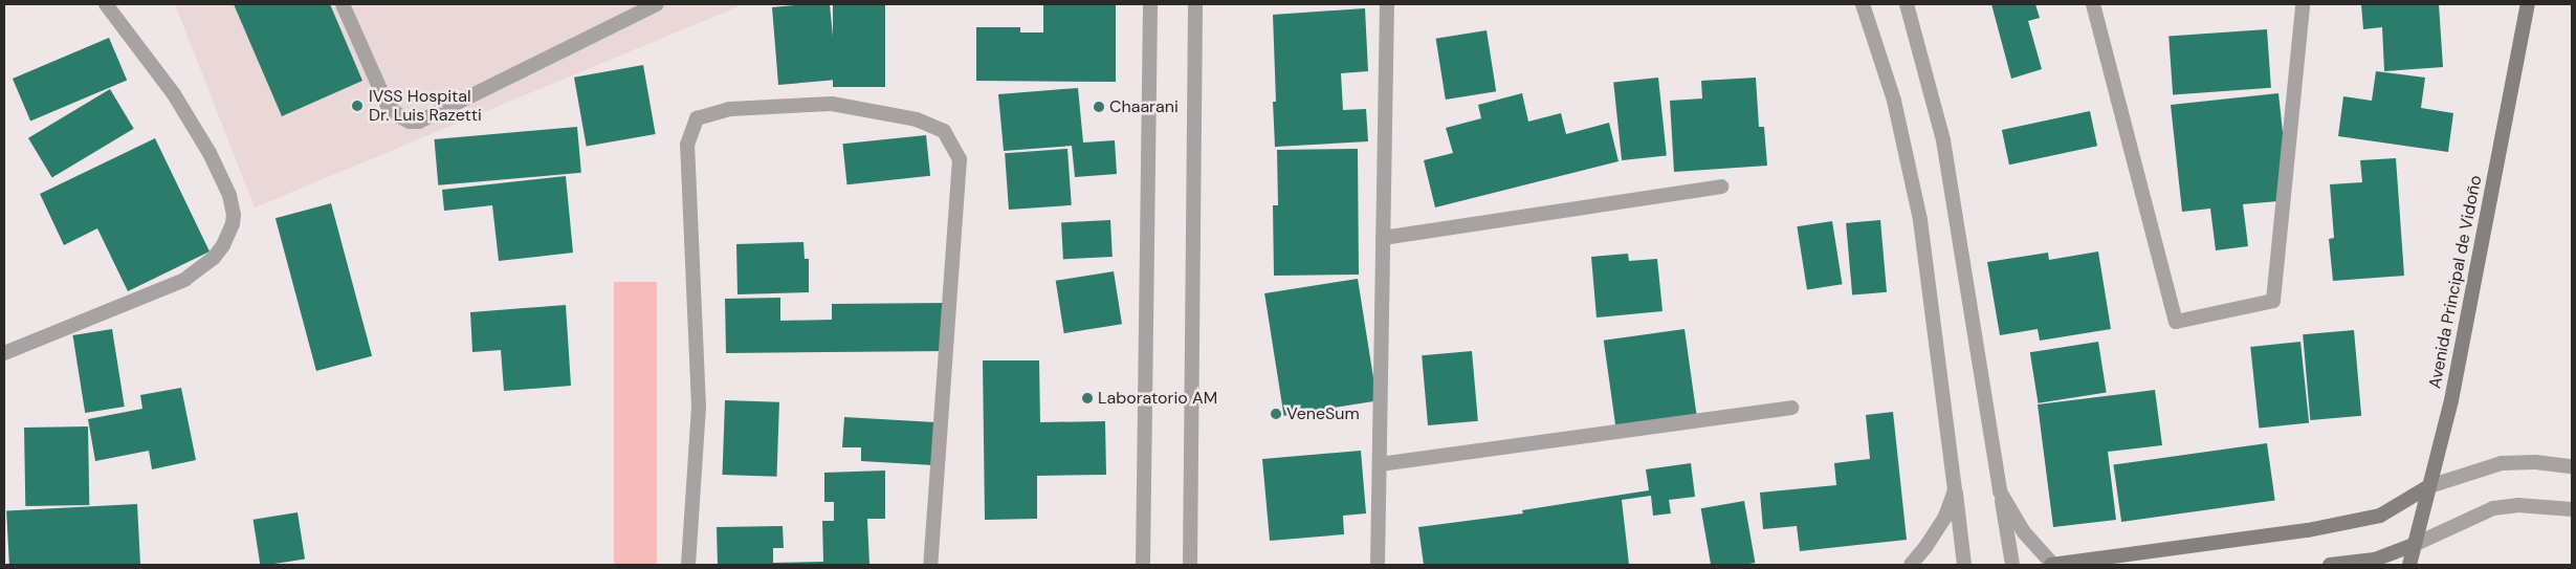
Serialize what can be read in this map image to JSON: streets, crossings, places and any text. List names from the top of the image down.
{
  "streets": {
    "main road": ["Avenida Principal de Vidoño"]
  },
  "places": [
    "IVSS Hospital Dr. Luis Razetti",
    "Chaarani",
    "Laboratorio AM",
    "VeneSum"
  ]
}
